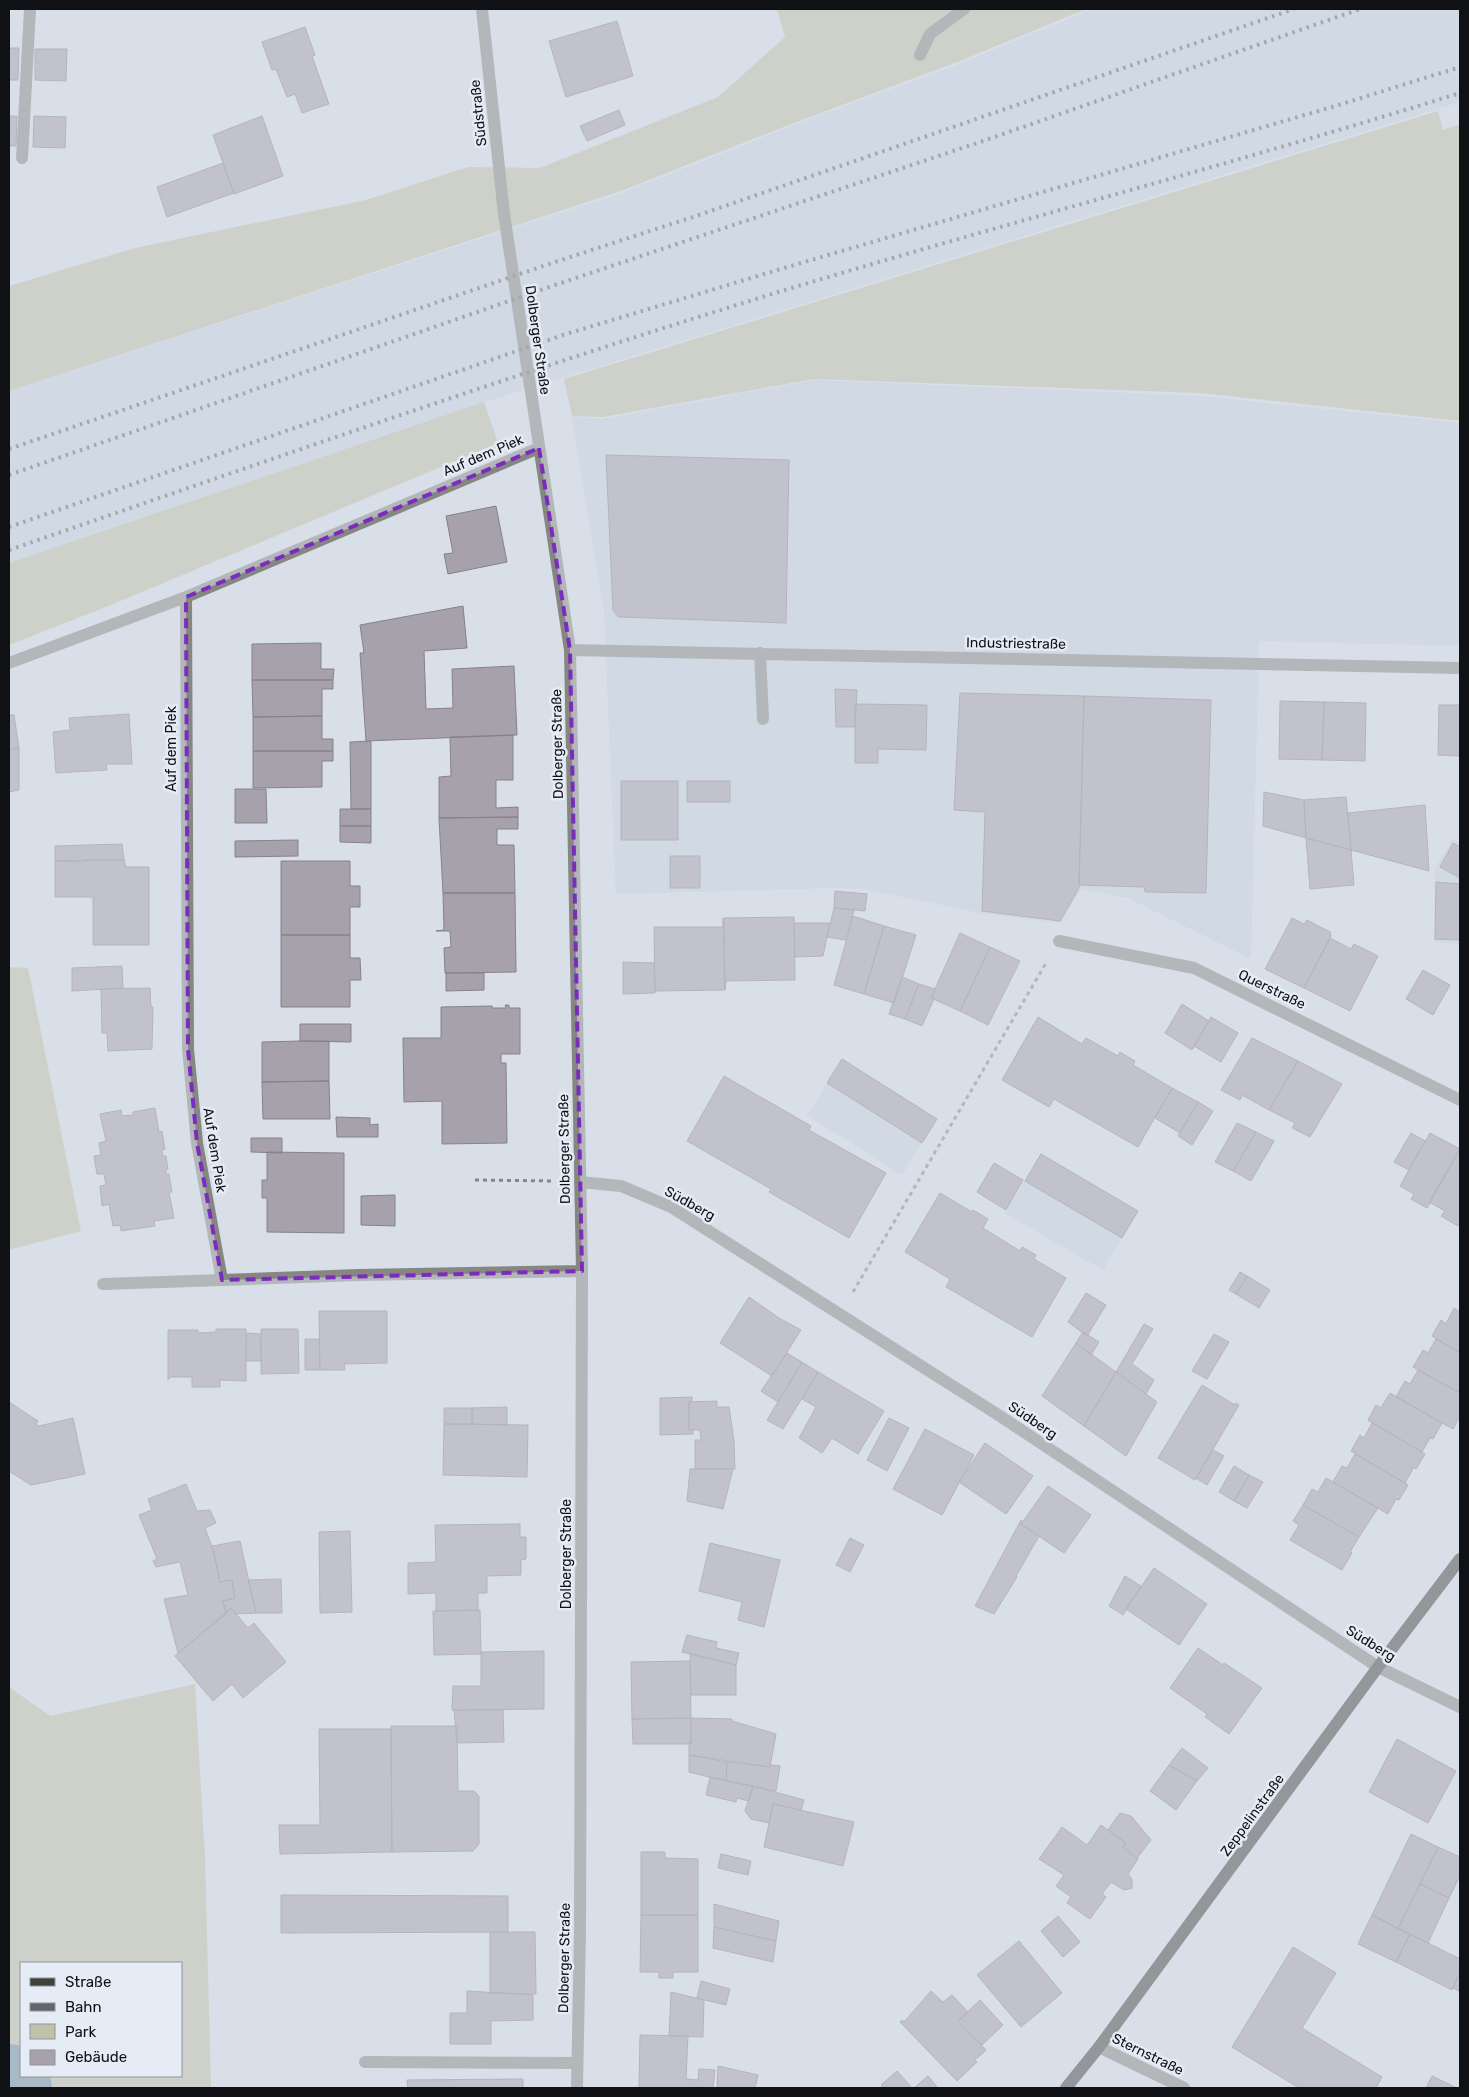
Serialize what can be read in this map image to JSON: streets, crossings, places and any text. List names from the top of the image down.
{
  "streets": {
    "main road": ["Zeppelinstraße"],
    "street": [
      "Südstraße",
      "Dolberger Straße",
      "Auf dem Piek",
      "Industriestraße",
      "Querstraße",
      "Südberg",
      "Sternstraße"
    ]
  },
  "crossings": [
    ["Südstraße", "Dolberger Straße"],
    ["Dolberger Straße", "Auf dem Piek"],
    ["Dolberger Straße", "Industriestraße"],
    ["Dolberger Straße", "Südberg"],
    ["Südberg", "Zeppelinstraße"],
    ["Zeppelinstraße", "Sternstraße"]
  ],
  "legend": [
    "Straße",
    "Bahn",
    "Park",
    "Gebäude"
  ]
}
